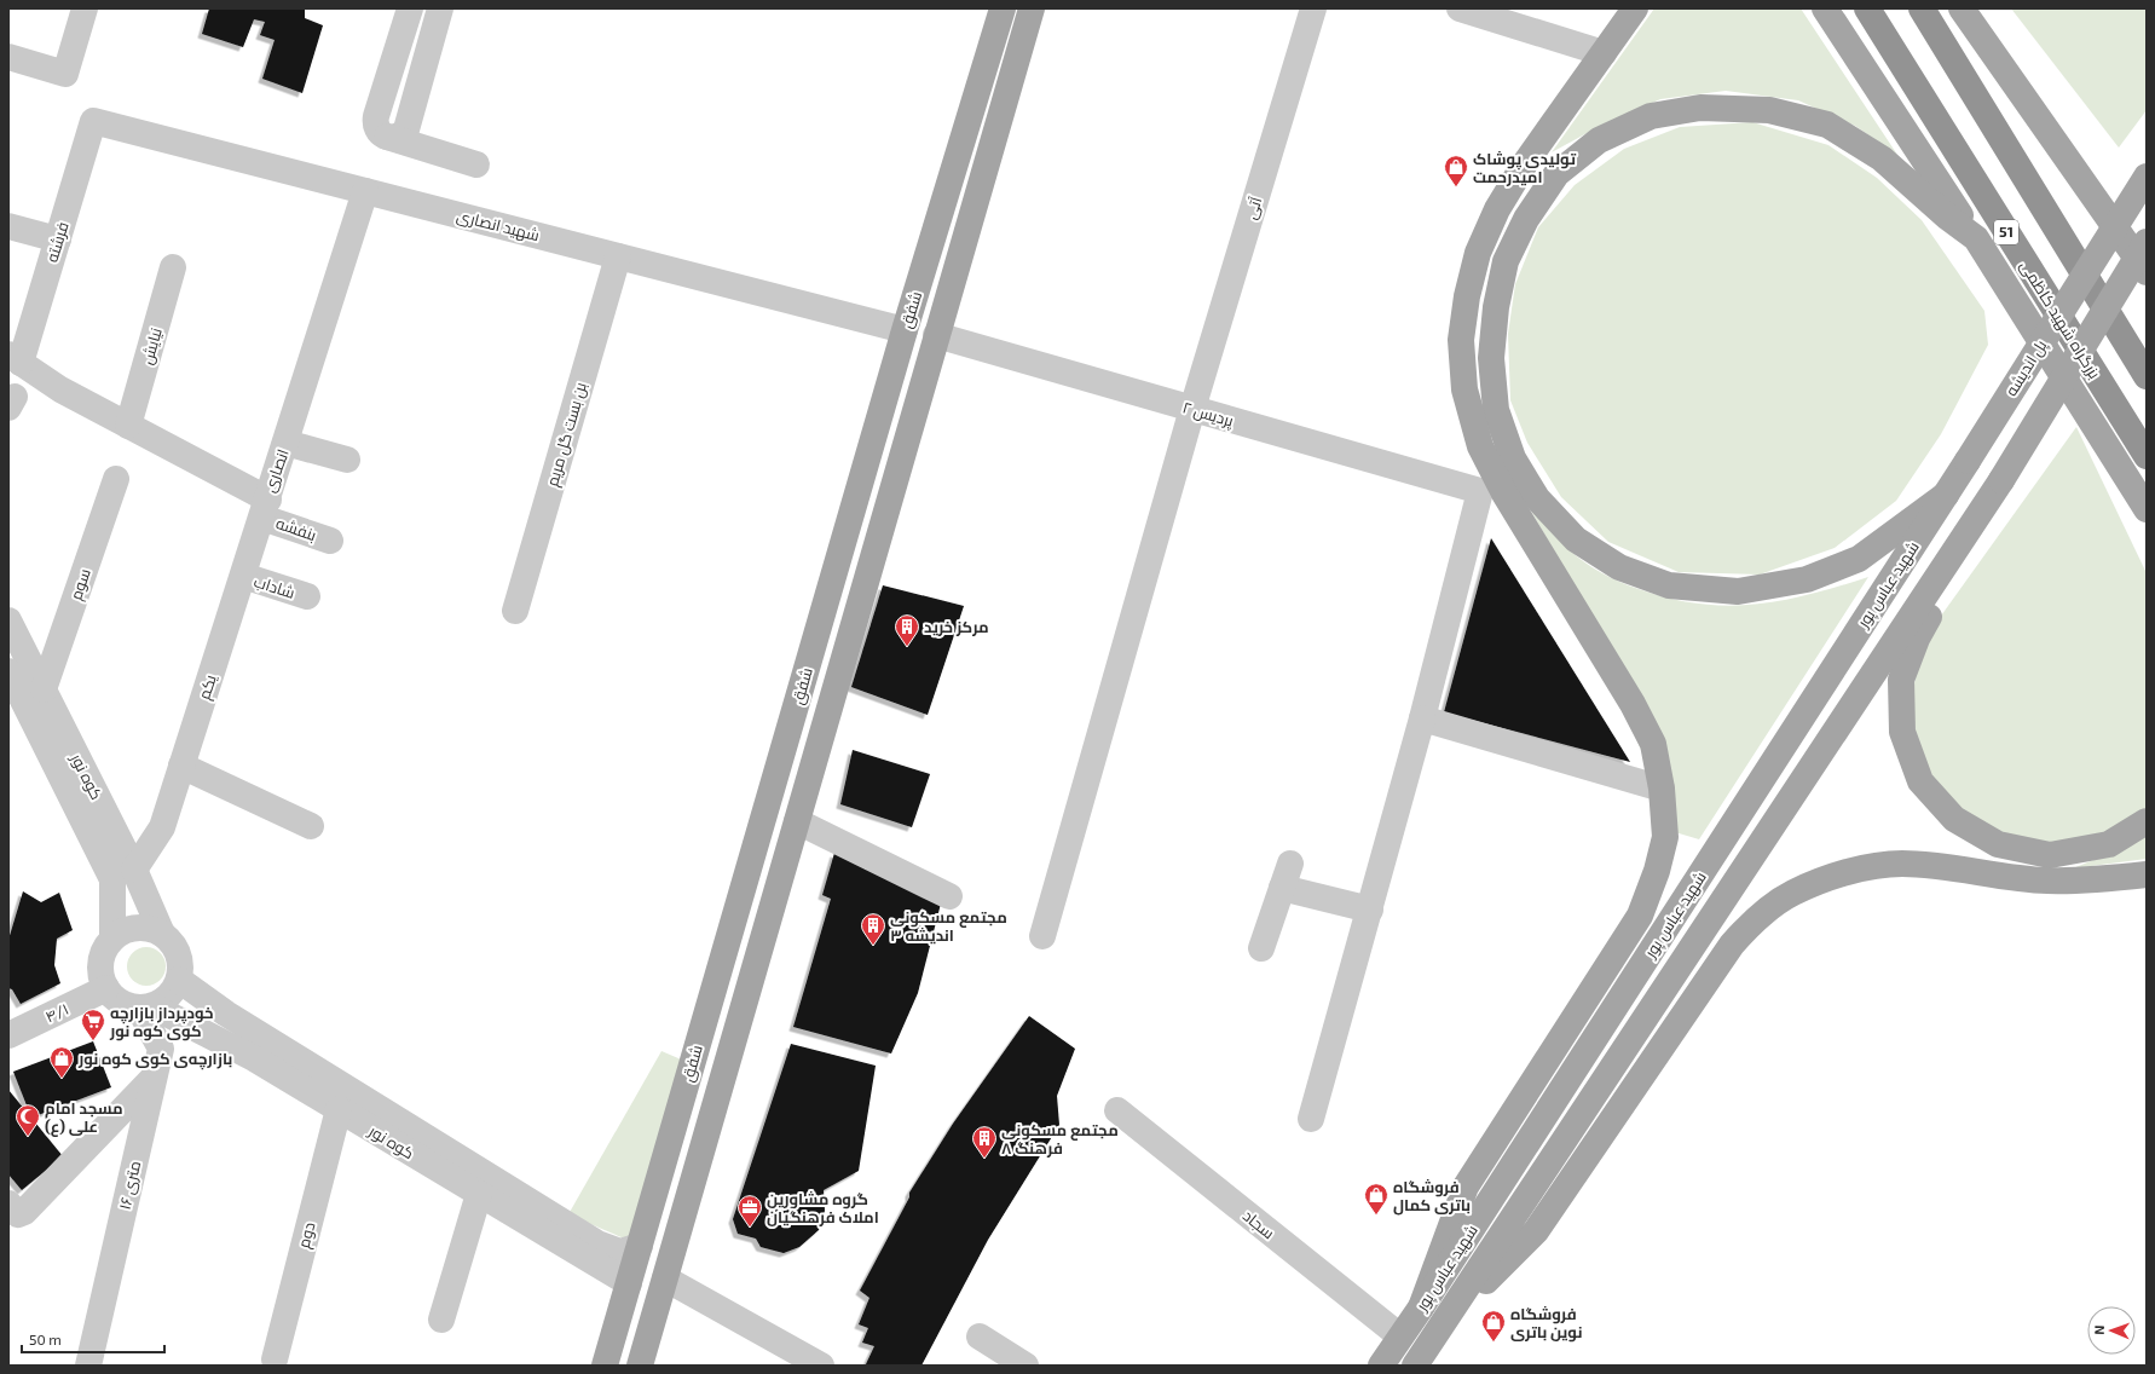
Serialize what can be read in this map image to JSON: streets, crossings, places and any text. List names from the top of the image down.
{
  "streets": {
    "highway": ["51", "بزرگراه شهید کاظمی"],
    "main road": ["شفق", "پل اندیشه", "شهید عباس پور"],
    "street": [
      "آتی",
      "شهید انصاری",
      "فرشته",
      "نیایش",
      "پردیس ۲",
      "بن بست گل مریم",
      "انصاری",
      "بنفشه",
      "سوم",
      "شاداب",
      "یکم",
      "کوه نور",
      "۴/۱",
      "۱۶ متری",
      "سجاد",
      "دوم"
    ]
  },
  "crossings": [
    ["آتی", "پردیس ۲"],
    ["شهید انصاری", "فرشته"],
    ["شهید انصاری", "شفق"],
    ["شهید انصاری", "بن بست گل مریم"],
    ["شهید انصاری", "انصاری"],
    ["فرشته", "انصاری"],
    ["شفق", "پردیس ۲"],
    ["شفق", "کوه نور"],
    ["نیایش", "انصاری"],
    ["پل اندیشه", "شهید عباس پور"],
    ["انصاری", "بنفشه"],
    ["انصاری", "یکم"],
    ["بنفشه", "یکم"],
    ["سوم", "کوه نور"],
    ["شهید عباس پور", "سجاد"],
    ["شاداب", "یکم"],
    ["یکم", "کوه نور"],
    ["کوه نور", "۴/۱"],
    ["کوه نور", "۱۶ متری"],
    ["کوه نور", "دوم"],
    ["۴/۱", "۱۶ متری"]
  ],
  "places": {
    "shop": [
      "تولیدی پوشاک امیدرحمت",
      "بازارچه‌ی کوی کوه نور",
      "فروشگاه باتری کمال",
      "فروشگاه نوین باتری"
    ],
    "building": ["مرکز خرید", "مجتمع مسکونی اندیشه ۳", "مجتمع مسکونی فرهنگ ۸"],
    "supermarket": ["خودپرداز بازارچه کوی کوه نور"],
    "mosque": ["مسجد امام علی (ع)"],
    "office": ["گروه مشاورین املاک فرهنگیان"]
  },
  "scale_bar": "50 m",
  "north": "left"
}
